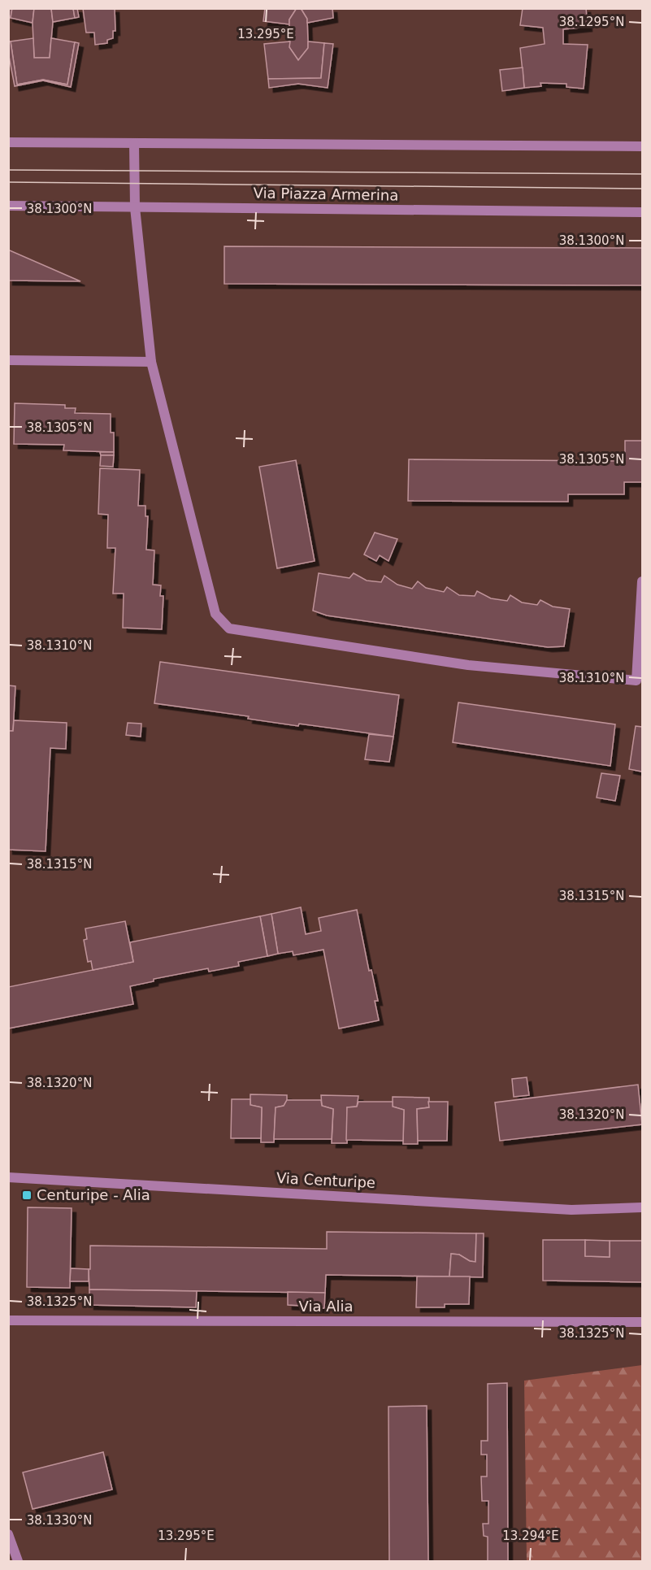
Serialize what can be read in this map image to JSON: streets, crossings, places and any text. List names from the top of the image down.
{
  "streets": {
    "street": ["Via Piazza Armerina", "Via Centuripe", "Via Alia"]
  },
  "places": {
    "transit": ["Centuripe - Alia"]
  },
  "coordinates": [
    "38.1295°N",
    "13.295°E",
    "38.1300°N",
    "38.1305°N",
    "38.1310°N",
    "38.1315°N",
    "38.1320°N",
    "38.1325°N",
    "38.1330°N",
    "13.294°E"
  ]
}
